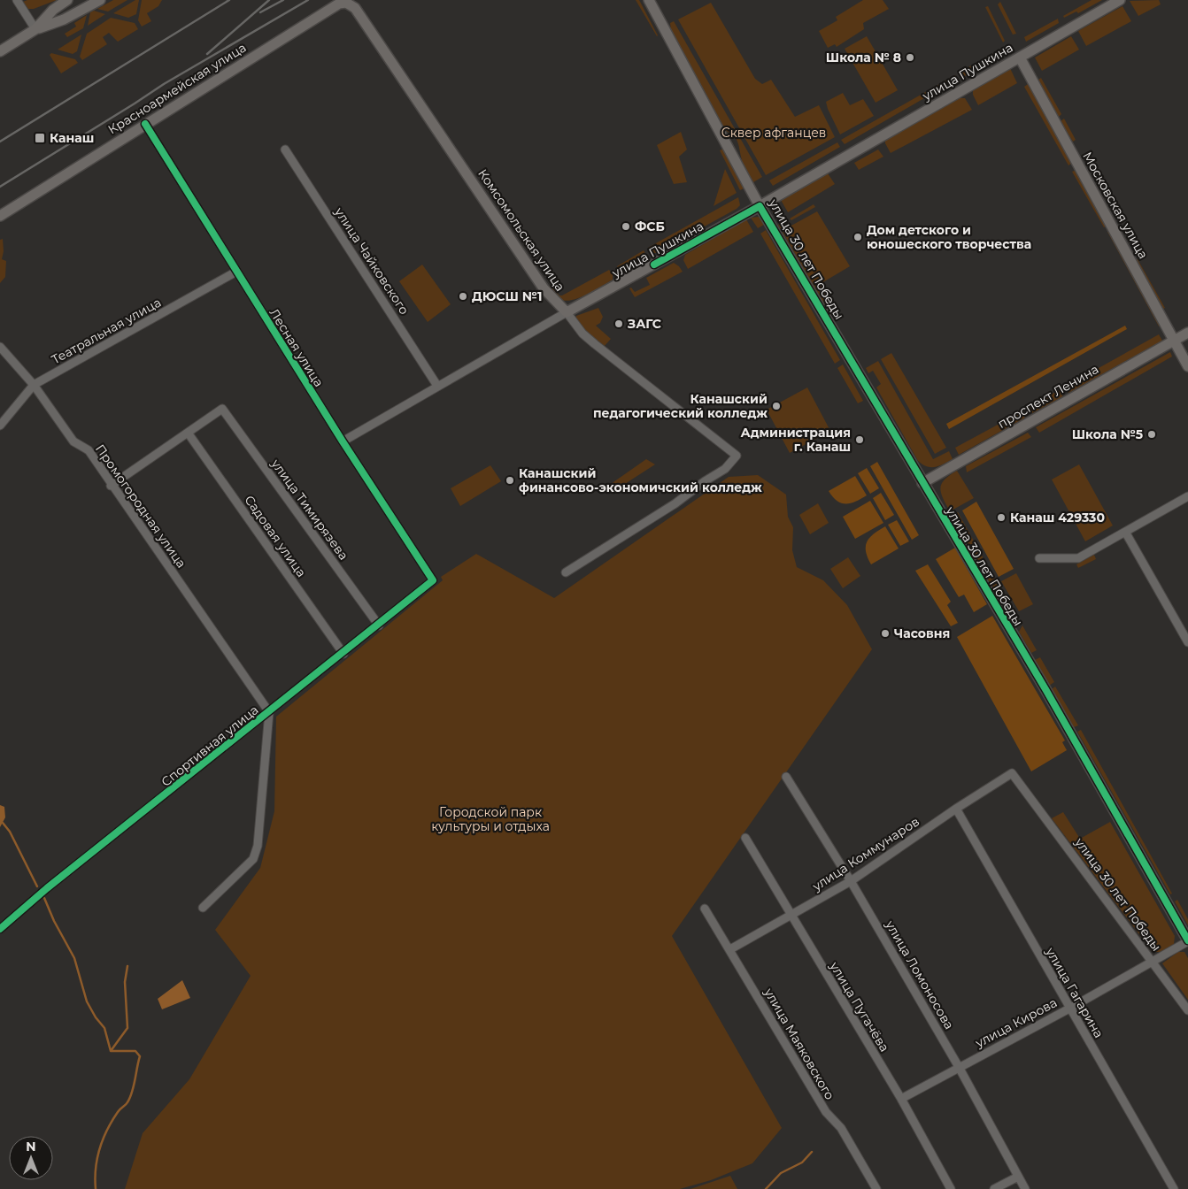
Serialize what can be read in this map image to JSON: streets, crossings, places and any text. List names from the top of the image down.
{
  "streets": {
    "main road": [
      "улица Пушкина",
      "Красноармейская улица",
      "Московская улица",
      "Комсомольская улица",
      "улица 30 лет Победы",
      "проспект Ленина"
    ],
    "street": [
      "улица Чайковского",
      "Театральная улица",
      "Лесная улица",
      "Промогородная улица",
      "улица Тимирязева",
      "Садовая улица",
      "Спортивная улица",
      "улица Коммунаров",
      "улица Ломоносова",
      "улица Гагарина",
      "улица Пугачёва",
      "улица Кирова",
      "улица Маяковского"
    ]
  },
  "crossings": [
    ["улица Пушкина", "Московская улица"],
    ["улица Пушкина", "Комсомольская улица"],
    ["улица Пушкина", "улица 30 лет Победы"],
    ["улица Пушкина", "улица Чайковского"],
    ["улица Пушкина", "Лесная улица"],
    ["Красноармейская улица", "Комсомольская улица"],
    ["Красноармейская улица", "Лесная улица"],
    ["Московская улица", "проспект Ленина"],
    ["улица 30 лет Победы", "проспект Ленина"],
    ["улица 30 лет Победы", "улица Коммунаров"],
    ["улица 30 лет Победы", "улица Кирова"],
    ["Театральная улица", "Лесная улица"],
    ["Театральная улица", "Промогородная улица"],
    ["Лесная улица", "Спортивная улица"],
    ["Промогородная улица", "Спортивная улица"],
    ["улица Тимирязева", "Садовая улица"],
    ["улица Тимирязева", "Спортивная улица"],
    ["Садовая улица", "Спортивная улица"],
    ["улица Коммунаров", "улица Ломоносова"],
    ["улица Коммунаров", "улица Гагарина"],
    ["улица Коммунаров", "улица Пугачёва"],
    ["улица Коммунаров", "улица Маяковского"],
    ["улица Ломоносова", "улица Кирова"],
    ["улица Гагарина", "улица Кирова"],
    ["улица Пугачёва", "улица Кирова"]
  ],
  "parks": ["Сквер афганцев", "Городской парк культуры и отдыха"],
  "places": {
    "other": [
      "Школа № 8",
      "ФСБ",
      "Дом детского и юношеского творчества",
      "ДЮСШ №1",
      "ЗАГС",
      "Канашский педагогический колледж",
      "Школа №5",
      "Администрация г. Канаш",
      "Канашский финансово-экономичский колледж",
      "Канаш 429330",
      "Часовня"
    ],
    "transit": ["Канаш"]
  },
  "north": "top"
}
